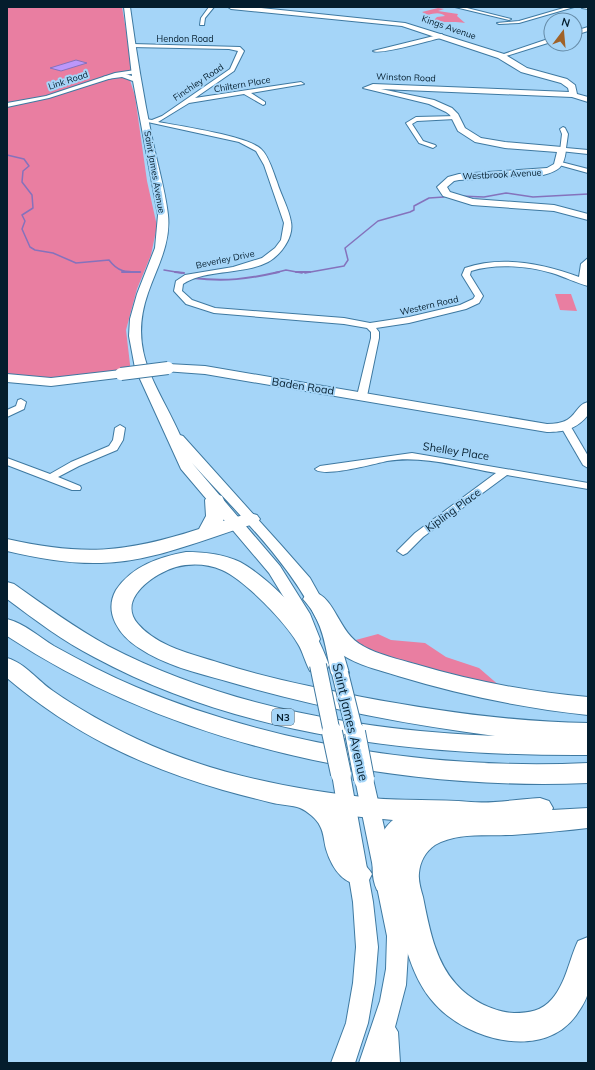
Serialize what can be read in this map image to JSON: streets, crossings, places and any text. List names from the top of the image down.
{
  "streets": {
    "highway": ["N3"],
    "main road": [
      "Kings Avenue",
      "Winston Road",
      "Saint James Avenue",
      "Westbrook Avenue",
      "Baden Road"
    ],
    "street": [
      "Hendon Road",
      "Link Road",
      "Finchley Road",
      "Chiltern Place",
      "Beverley Drive",
      "Western Road",
      "Shelley Place",
      "Kipling Place"
    ]
  },
  "crossings": [
    ["Kings Avenue", "Winston Road"],
    ["Hendon Road", "Finchley Road"],
    ["Hendon Road", "Saint James Avenue"],
    ["Finchley Road", "Chiltern Place"],
    ["Finchley Road", "Saint James Avenue"],
    ["Finchley Road", "Beverley Drive"],
    ["Saint James Avenue", "Beverley Drive"],
    ["Beverley Drive", "Western Road"],
    ["Shelley Place", "Kipling Place"]
  ],
  "north": "top"
}
